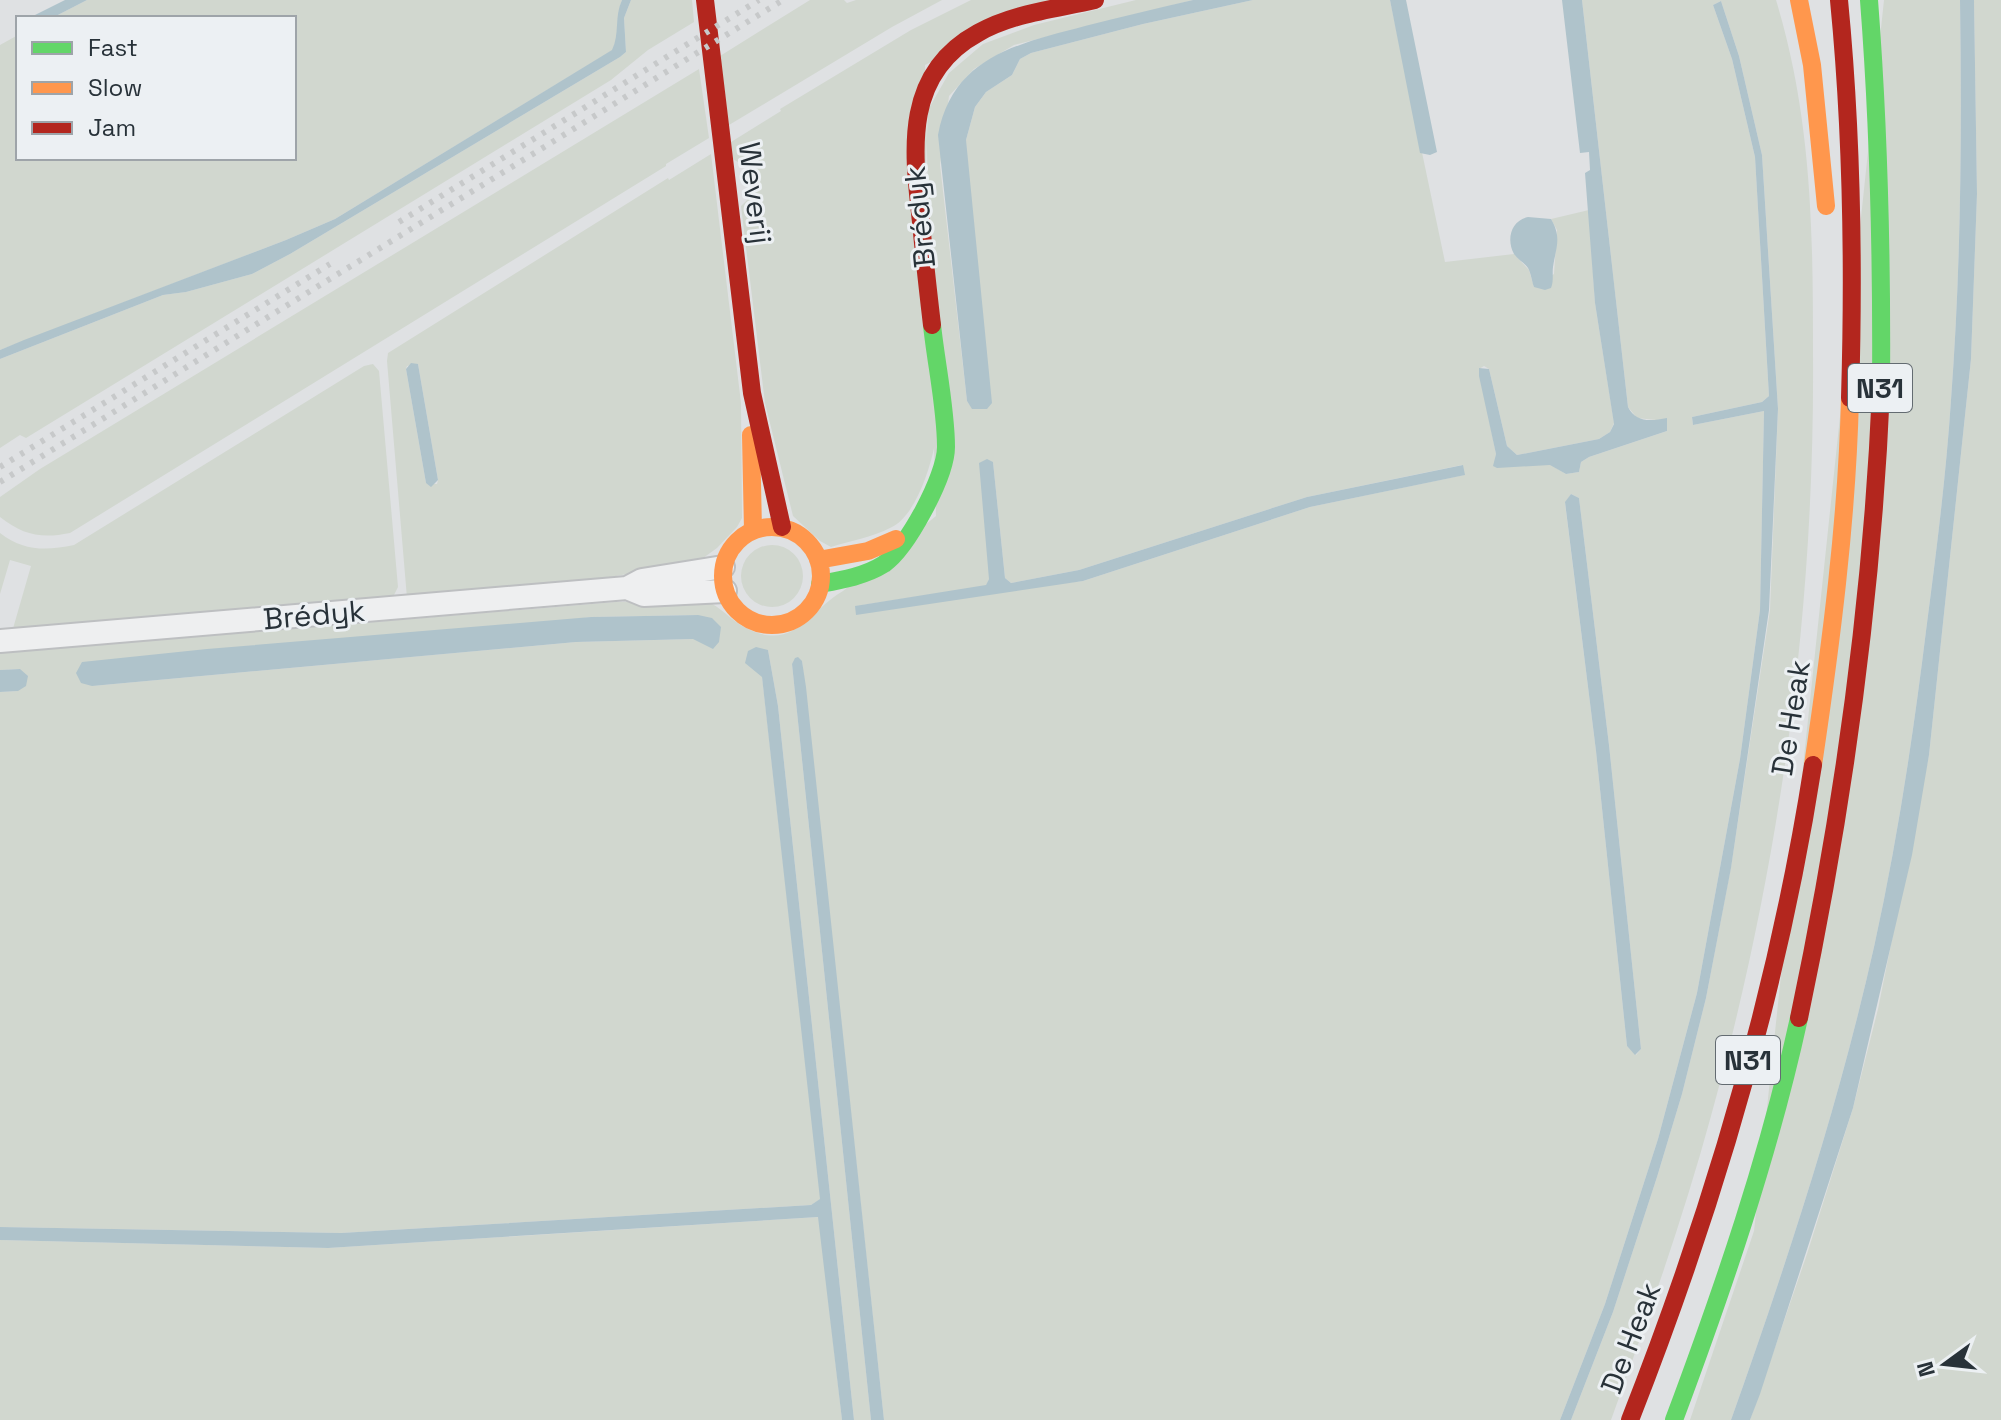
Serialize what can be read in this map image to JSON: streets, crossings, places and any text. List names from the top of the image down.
{
  "streets": {
    "main road": [
      "Weverij",
      "Brédyk",
      "N31",
      "De Heak"
    ]
  },
  "crossings": [
    ["Weverij", "Brédyk"]
  ],
  "legend": ["Fast", "Slow", "Jam"],
  "north": "left"
}
